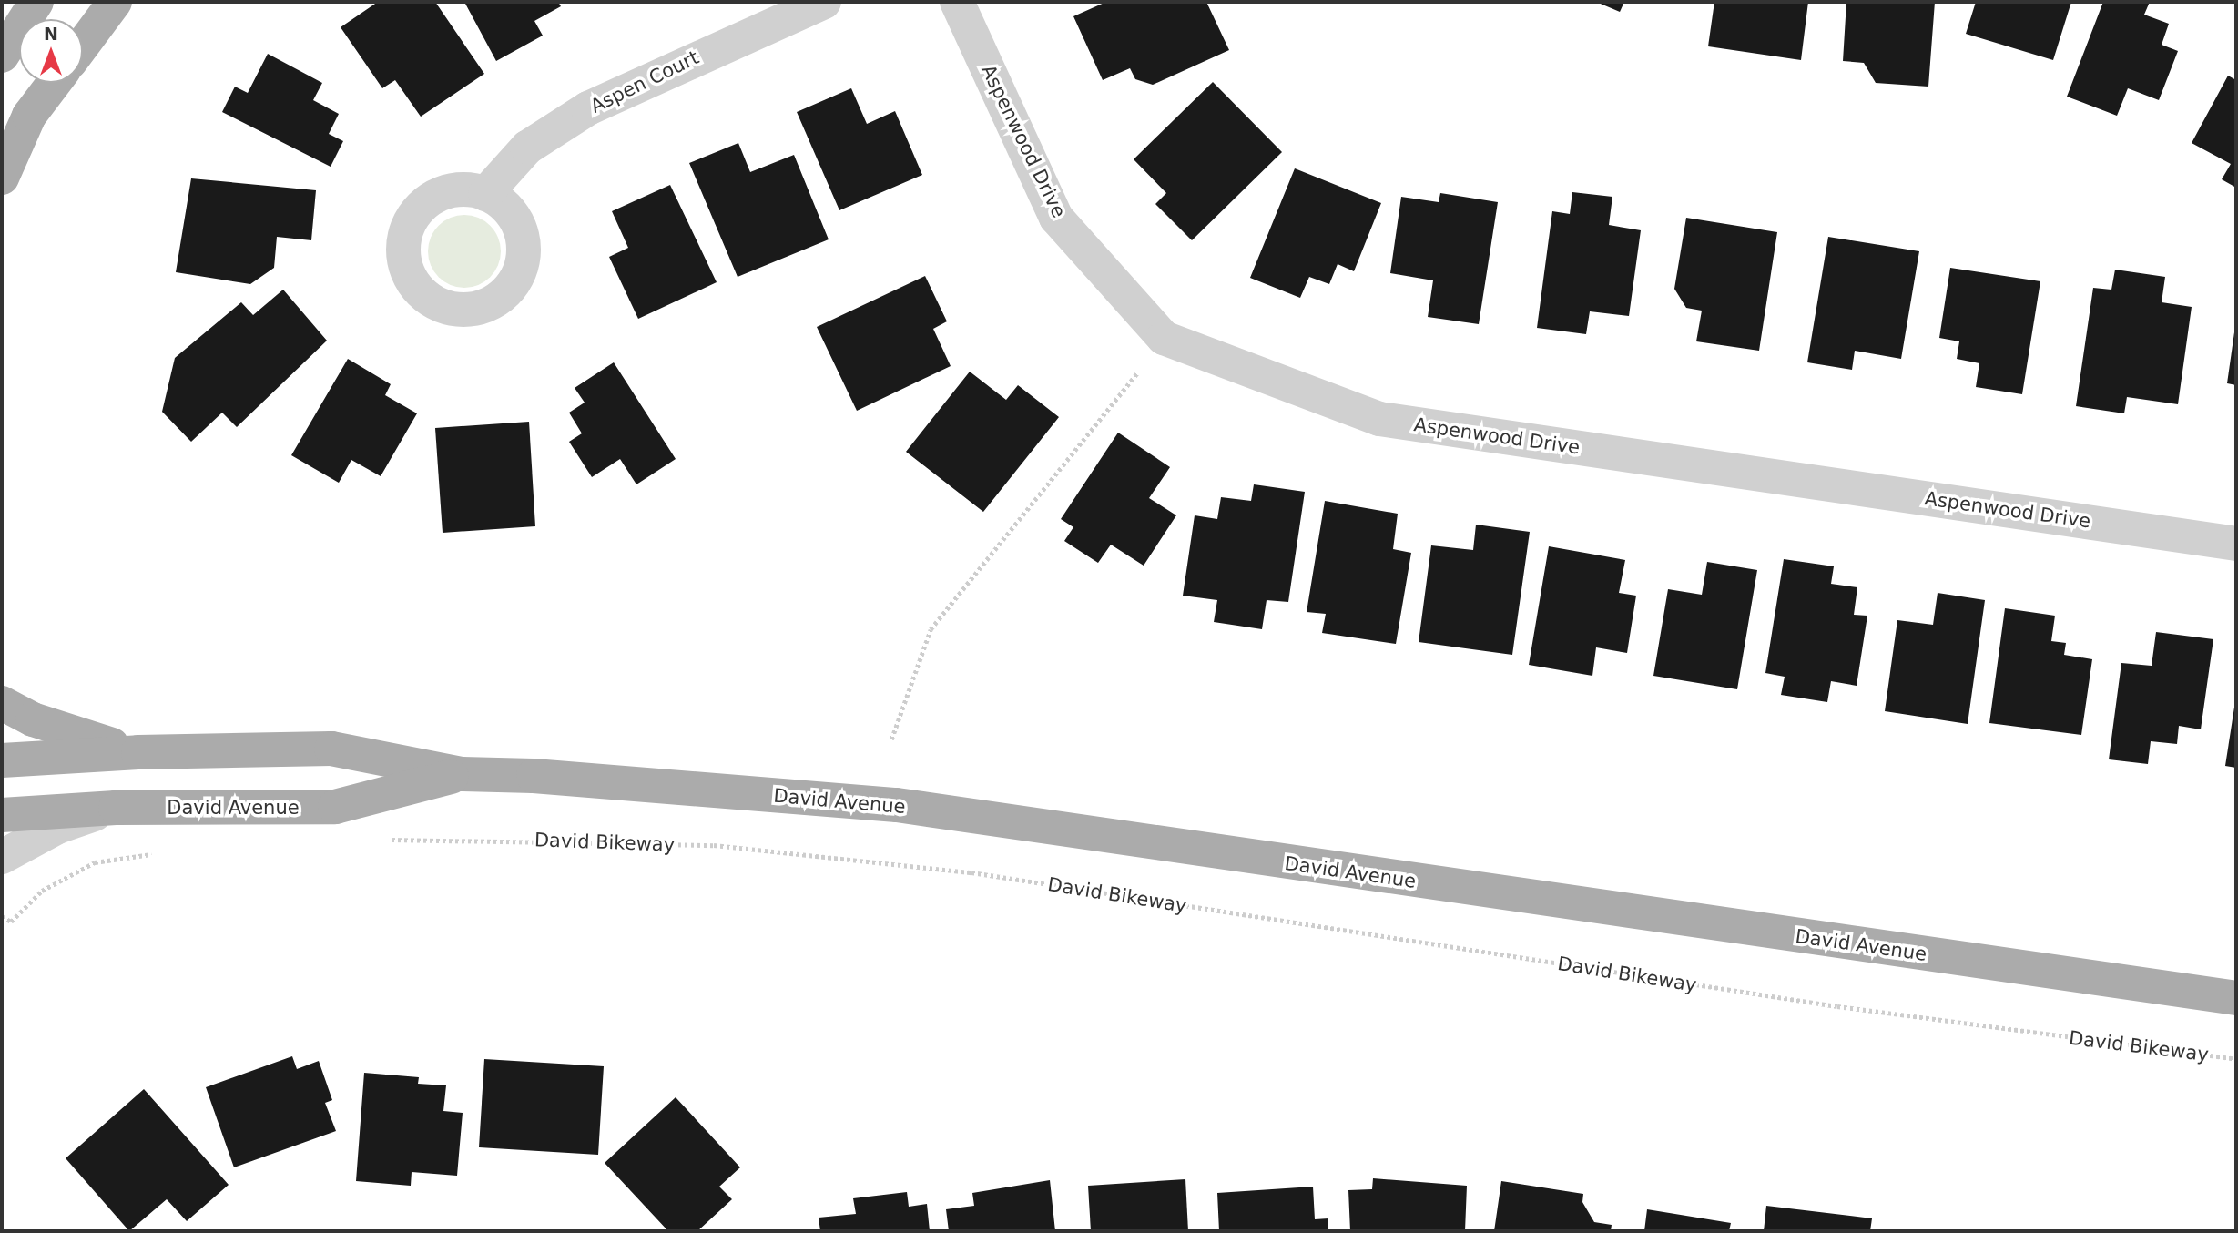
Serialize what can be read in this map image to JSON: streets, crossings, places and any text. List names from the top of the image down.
{
  "streets": {
    "main road": ["David Avenue"],
    "street": ["Aspen Court", "Aspenwood Drive"],
    "path": ["David Bikeway"]
  },
  "north": "top"
}
